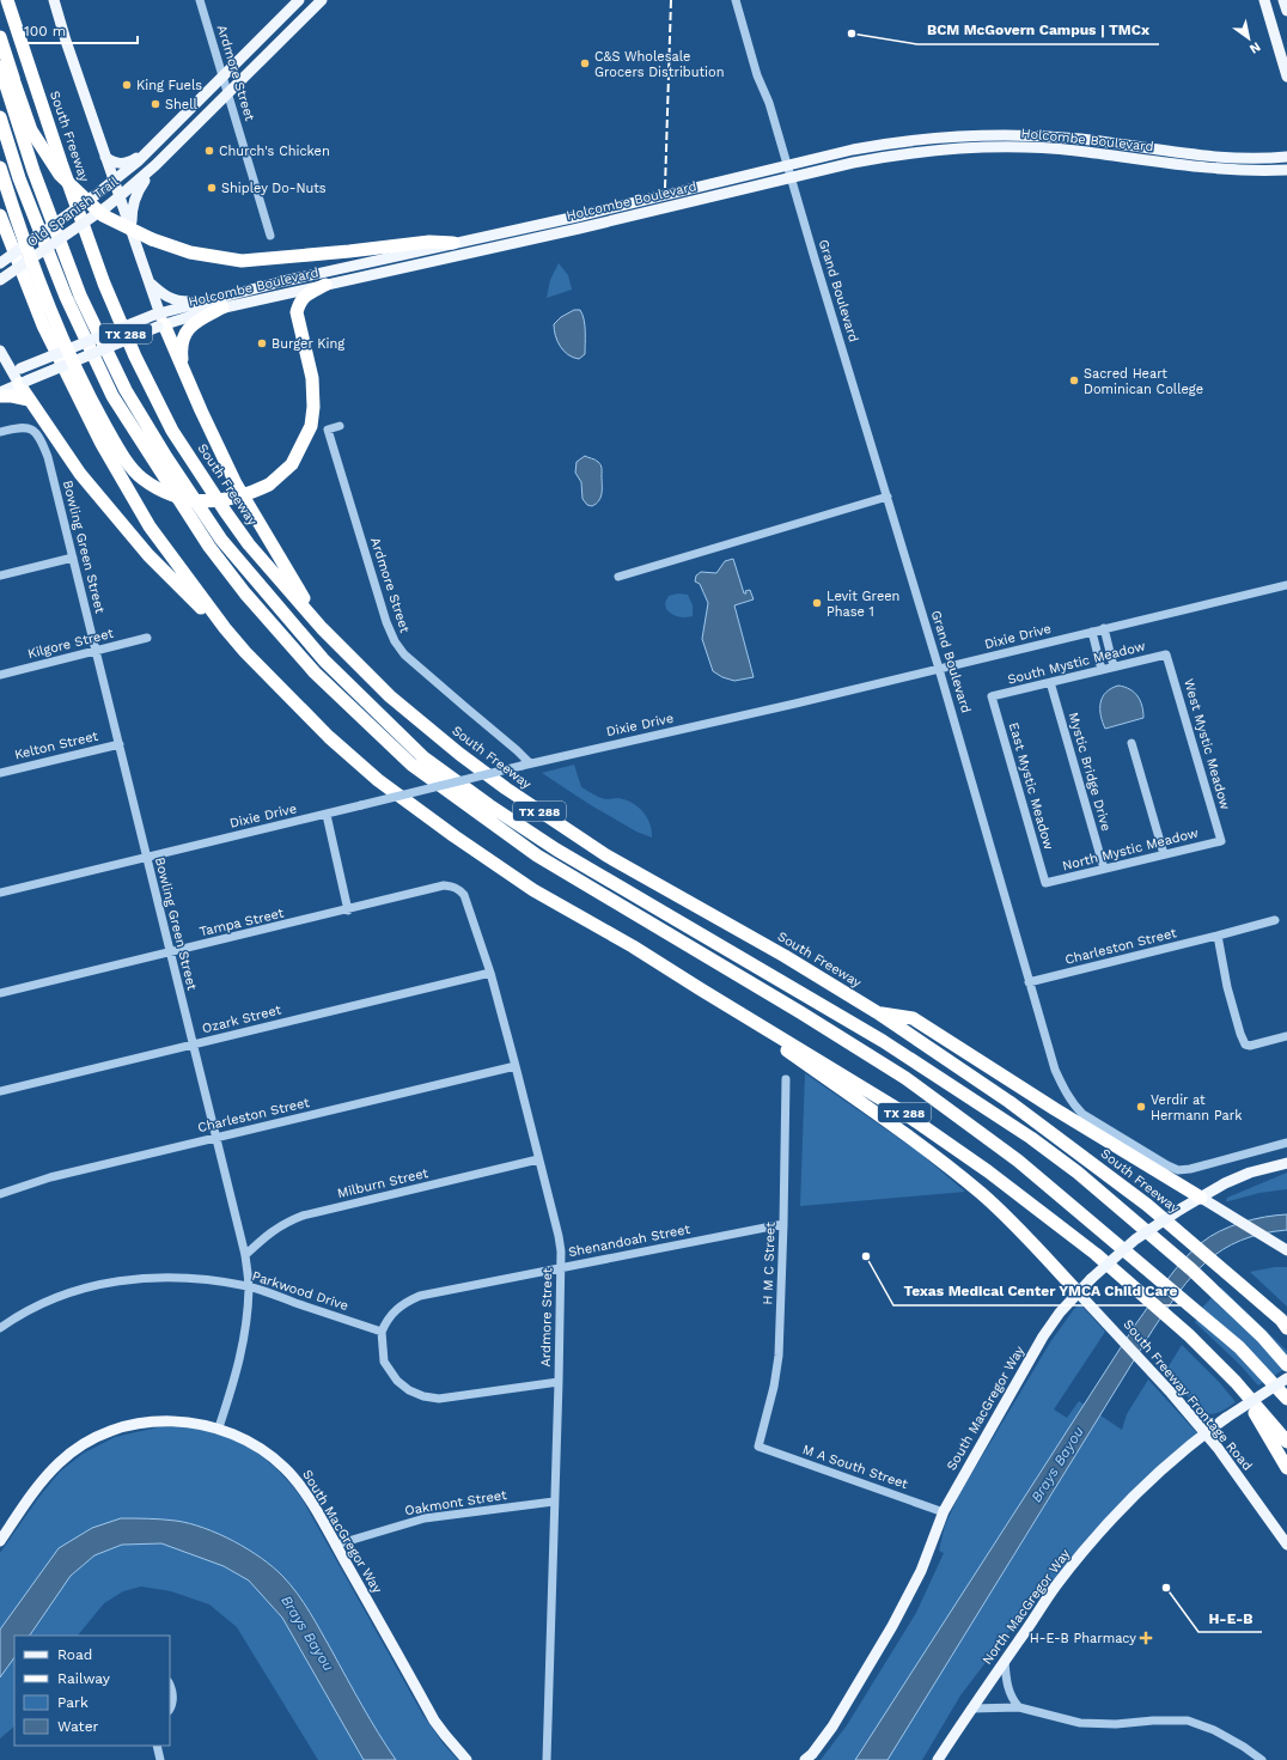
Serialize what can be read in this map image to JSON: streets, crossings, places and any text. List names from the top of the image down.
{
  "streets": {
    "highway": ["South Freeway", "TX 288"],
    "main road": [
      "Holcombe Boulevard",
      "Old Spanish Trail",
      "South Freeway Frontage Road",
      "South MacGregor Way",
      "North MacGregor Way"
    ],
    "street": [
      "Ardmore Street",
      "Grand Boulevard",
      "Bowling Green Street",
      "Dixie Drive",
      "Kilgore Street",
      "South Mystic Meadow",
      "West Mystic Meadow",
      "Kelton Street",
      "Mystic Bridge Drive",
      "East Mystic Meadow",
      "North Mystic Meadow",
      "Tampa Street",
      "Charleston Street",
      "Ozark Street",
      "Milburn Street",
      "Shenandoah Street",
      "H M C Street",
      "Parkwood Drive",
      "M A South Street",
      "Oakmont Street"
    ]
  },
  "crossings": [
    ["Ardmore Street", "Old Spanish Trail"],
    ["Ardmore Street", "Dixie Drive"],
    ["Ardmore Street", "Tampa Street"],
    ["Ardmore Street", "Charleston Street"],
    ["Ardmore Street", "Ozark Street"],
    ["Ardmore Street", "Milburn Street"],
    ["Ardmore Street", "Shenandoah Street"],
    ["Ardmore Street", "Oakmont Street"],
    ["Holcombe Boulevard", "Grand Boulevard"],
    ["Grand Boulevard", "Dixie Drive"],
    ["Grand Boulevard", "Charleston Street"],
    ["Bowling Green Street", "Dixie Drive"],
    ["Bowling Green Street", "Kilgore Street"],
    ["Bowling Green Street", "Kelton Street"],
    ["Bowling Green Street", "Tampa Street"],
    ["Bowling Green Street", "Charleston Street"],
    ["Bowling Green Street", "Ozark Street"],
    ["Bowling Green Street", "Milburn Street"],
    ["Bowling Green Street", "Parkwood Drive"],
    ["Bowling Green Street", "South MacGregor Way"],
    ["South Mystic Meadow", "West Mystic Meadow"],
    ["South Mystic Meadow", "Mystic Bridge Drive"],
    ["South Mystic Meadow", "East Mystic Meadow"],
    ["West Mystic Meadow", "North Mystic Meadow"],
    ["Mystic Bridge Drive", "North Mystic Meadow"],
    ["East Mystic Meadow", "North Mystic Meadow"],
    ["Shenandoah Street", "H M C Street"],
    ["Shenandoah Street", "Parkwood Drive"],
    ["H M C Street", "M A South Street"],
    ["South Freeway Frontage Road", "South MacGregor Way"],
    ["South Freeway Frontage Road", "North MacGregor Way"],
    ["South MacGregor Way", "M A South Street"],
    ["South MacGregor Way", "Oakmont Street"]
  ],
  "water": ["Brays Bayou"],
  "places": {
    "other": [
      "BCM McGovern Campus | TMCx",
      "C&S Wholesale Grocers Distribution",
      "King Fuels",
      "Shell",
      "Church's Chicken",
      "Shipley Do-Nuts",
      "Burger King",
      "Sacred Heart Dominican College",
      "Levit Green Phase 1",
      "Verdir at Hermann Park",
      "Texas Medical Center YMCA Child Care",
      "H-E-B"
    ],
    "health": ["H-E-B Pharmacy"]
  },
  "legend": [
    "Road",
    "Railway",
    "Park",
    "Water"
  ],
  "scale_bar": "100 m",
  "north": "bottom right"
}
